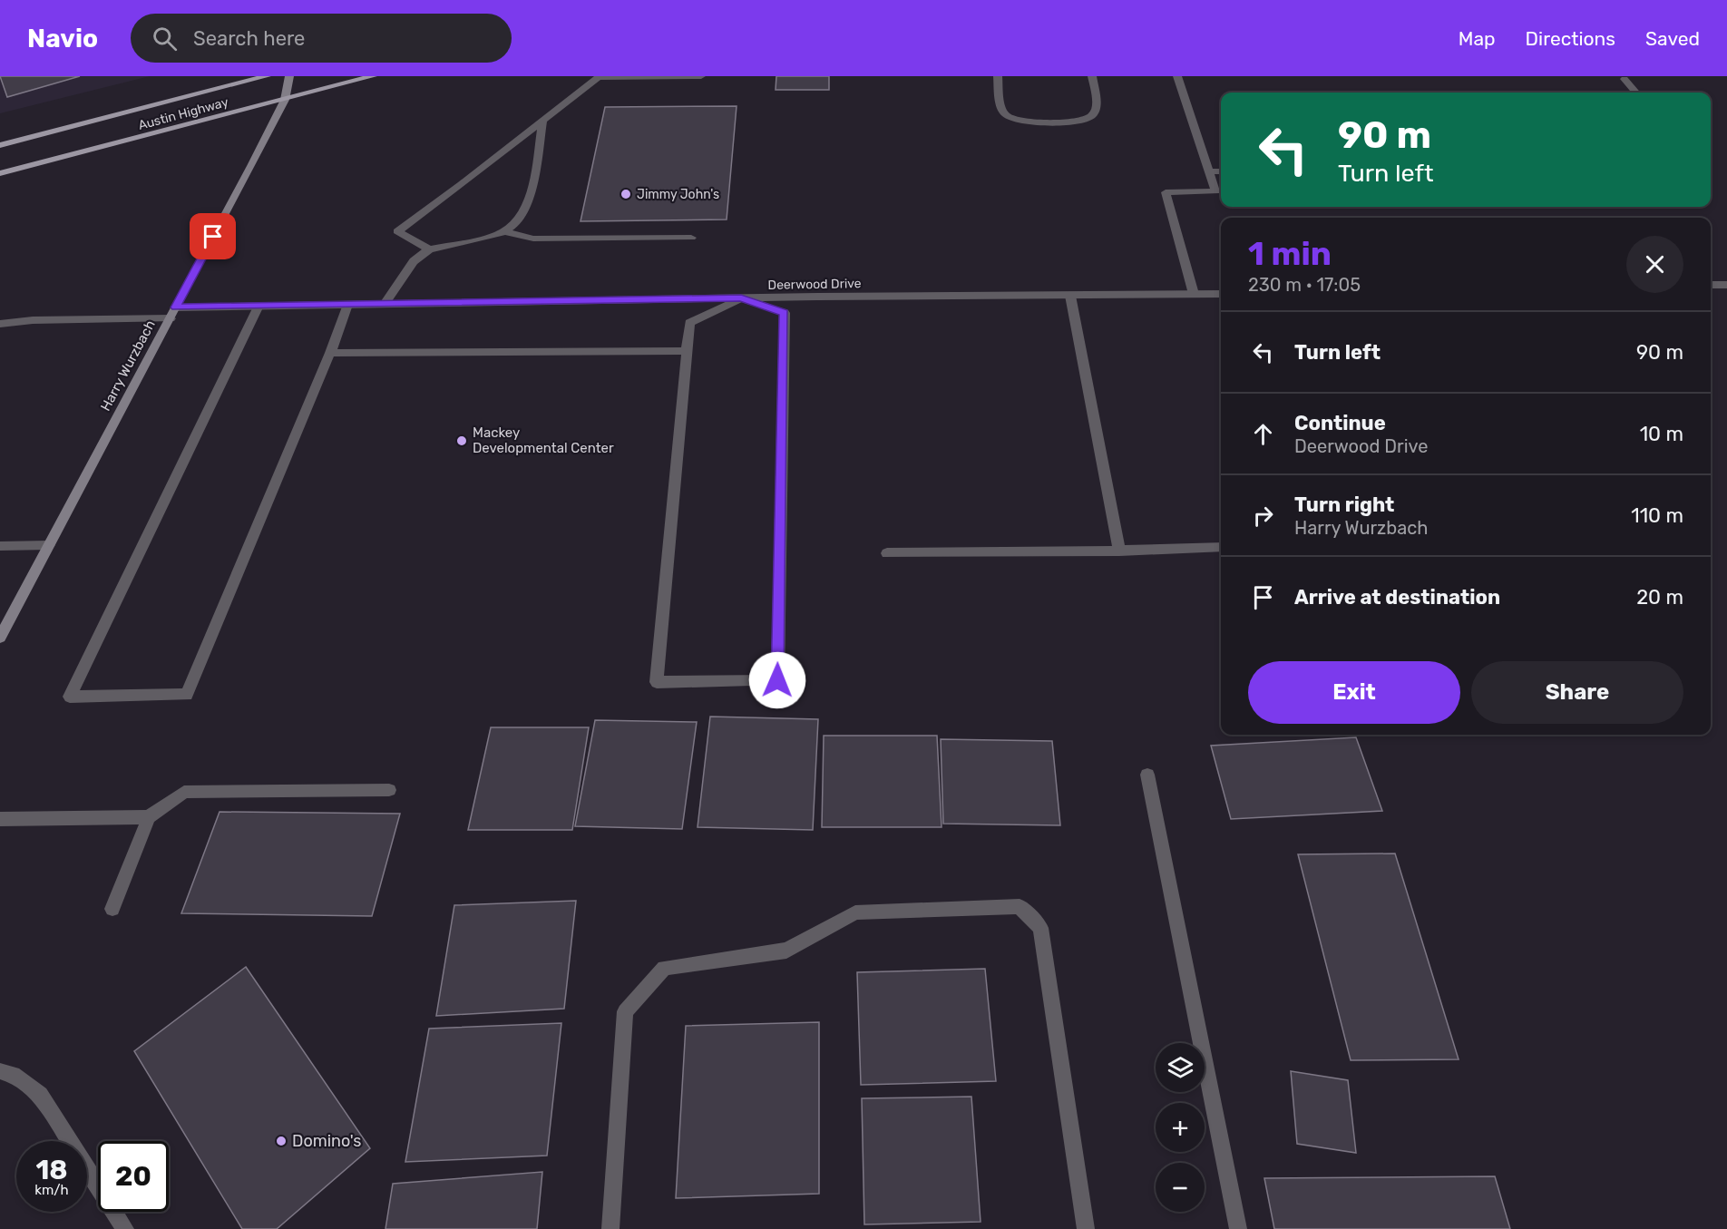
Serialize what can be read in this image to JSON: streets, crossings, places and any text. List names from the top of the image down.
{
  "streets": {
    "main road": ["Austin Highway", "Harry Wurzbach"],
    "street": ["Deerwood Drive"]
  },
  "crossings": [
    ["Austin Highway", "Harry Wurzbach"],
    ["Deerwood Drive", "Harry Wurzbach"]
  ],
  "places": ["Jimmy John's", "Mackey Developmental Center", "Domino's"],
  "page": {
    "header": "Navio",
    "search": "Search here",
    "nav": ["Map", "Directions", "Saved"],
    "turn": ["90 m", "Turn left"],
    "heading": ["1 min", "230 m · 17:05"],
    "list": [
      {
        "name": "Turn left",
        "value": "90 m"
      },
      {
        "name": "Continue",
        "note": "Deerwood Drive",
        "value": "10 m"
      },
      {
        "name": "Turn right",
        "note": "Harry Wurzbach",
        "value": "110 m"
      },
      {
        "name": "Arrive at destination",
        "value": "20 m"
      }
    ],
    "buttons": ["Exit", "Share"],
    "map_buttons": ["+", "−"],
    "speed": "18 km/h",
    "limit": "20"
  }
}
